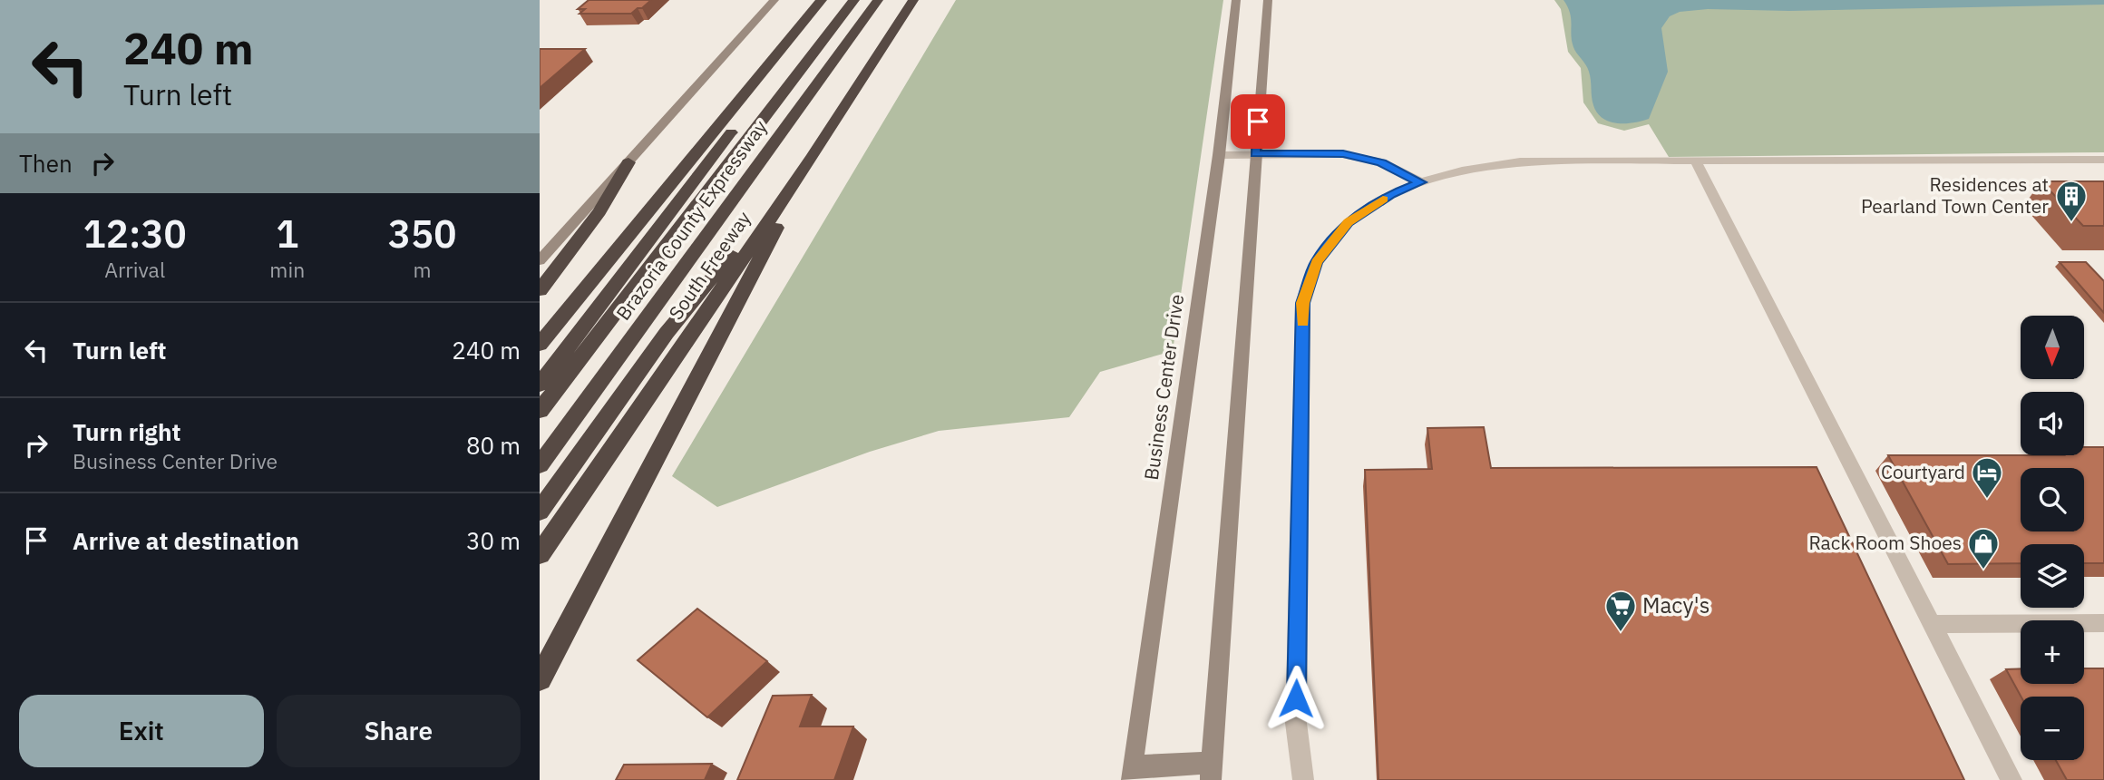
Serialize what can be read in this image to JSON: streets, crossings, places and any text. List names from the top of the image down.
{
  "streets": {
    "highway": ["Brazoria County Expressway", "South Freeway"],
    "street": ["Business Center Drive"]
  },
  "places": {
    "building": ["Residences at Pearland Town Center"],
    "hotel": ["Courtyard"],
    "shop": ["Rack Room Shoes"],
    "supermarket": ["Macy's"]
  },
  "north": "bottom",
  "page": {
    "turn": ["240 m", "Turn left"],
    "then": "Then",
    "eta": [
      "12:30",
      "Arrival",
      "1",
      "min",
      "350",
      "m"
    ],
    "list": [
      {
        "name": "Turn left",
        "value": "240 m"
      },
      {
        "name": "Turn right",
        "note": "Business Center Drive",
        "value": "80 m"
      },
      {
        "name": "Arrive at destination",
        "value": "30 m"
      }
    ],
    "map_buttons": ["+", "−"],
    "buttons": ["Exit", "Share"]
  }
}
